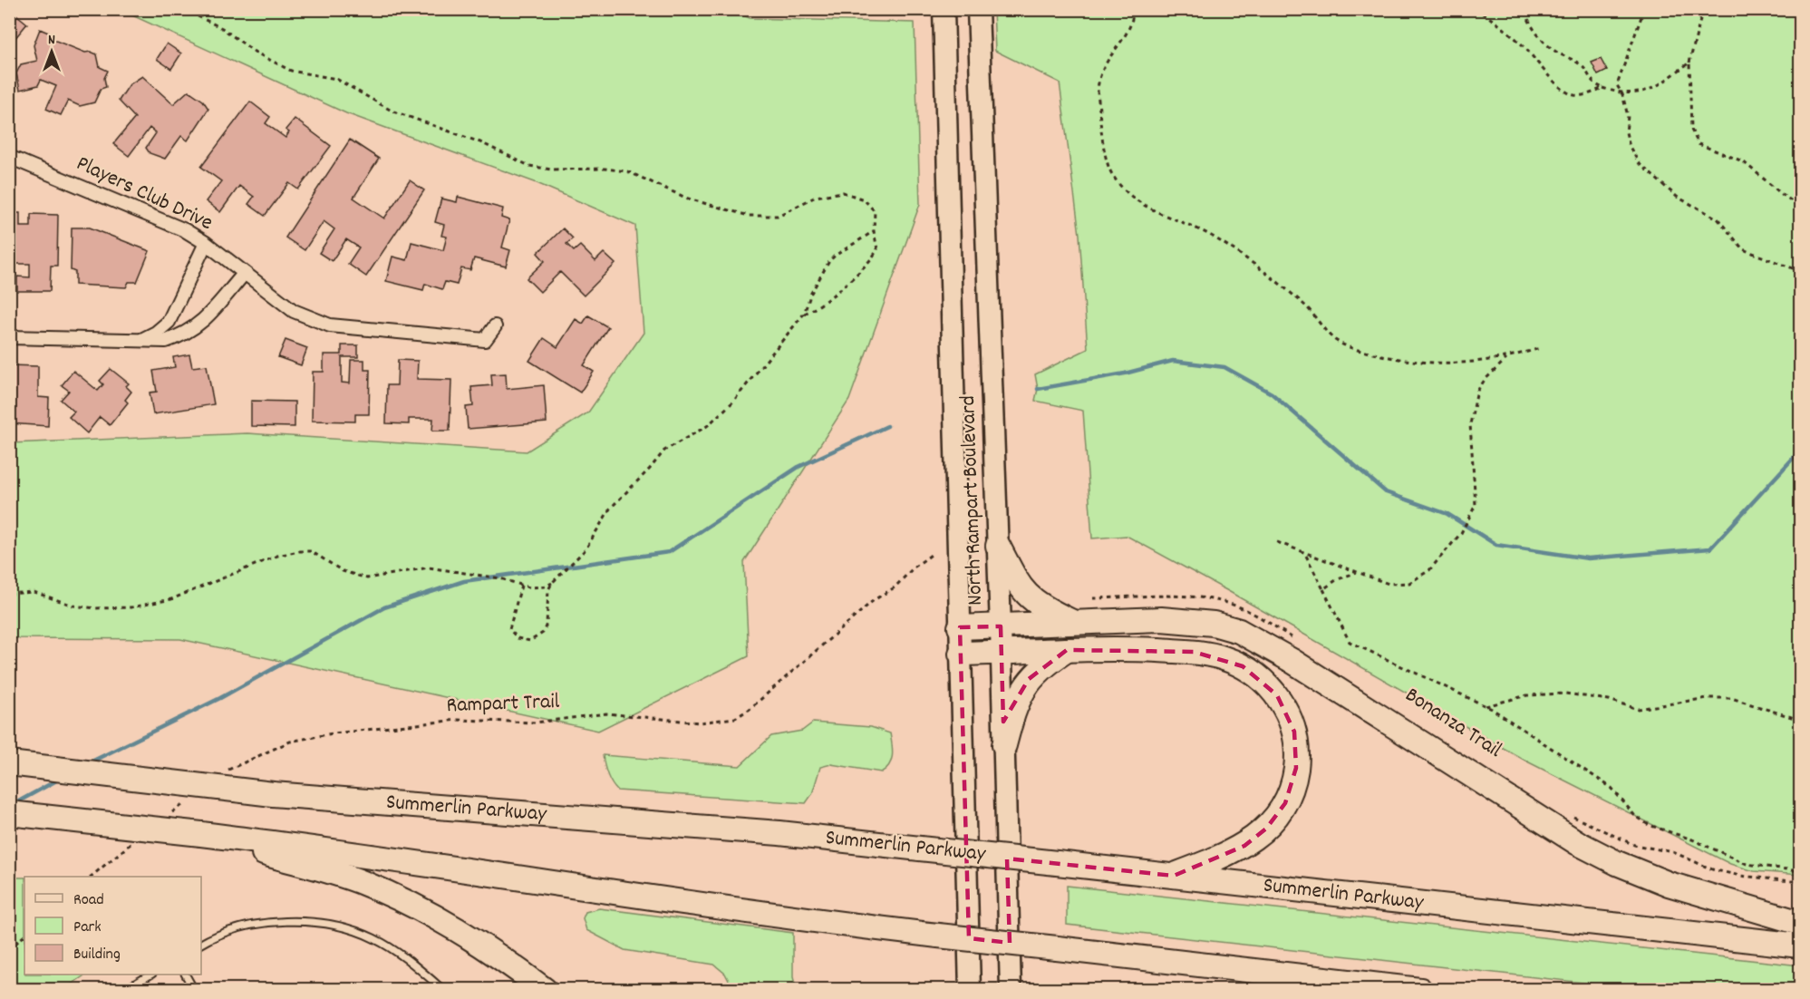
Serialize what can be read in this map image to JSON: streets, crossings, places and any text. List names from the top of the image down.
{
  "streets": {
    "highway": ["Summerlin Parkway"],
    "main road": ["North Rampart Boulevard"],
    "street": ["Players Club Drive"],
    "path": ["Rampart Trail"]
  },
  "legend": ["Road", "Park", "Building"],
  "north": "top"
}
